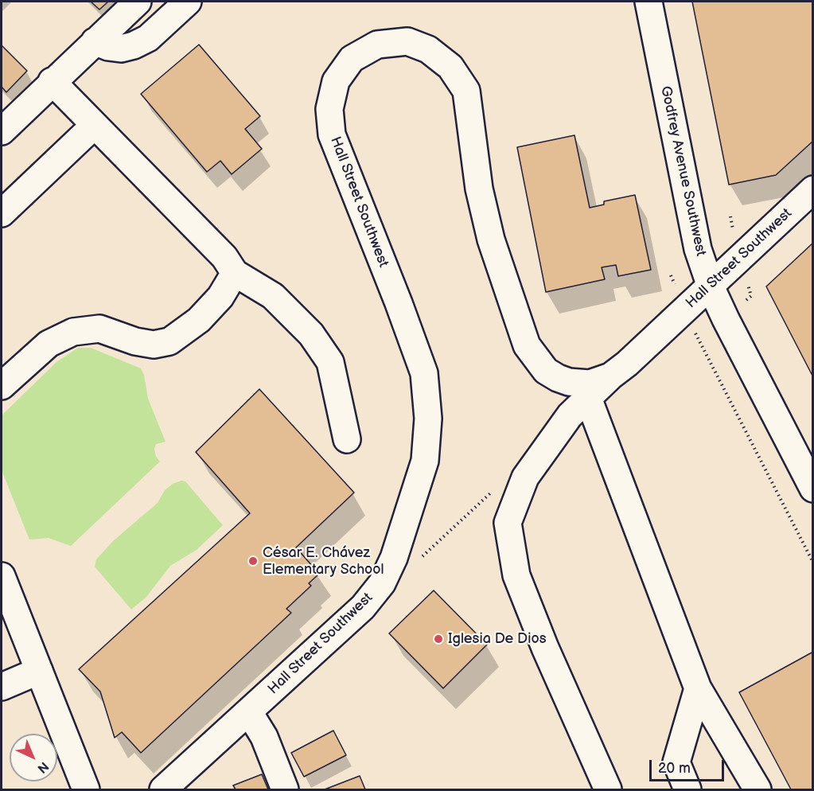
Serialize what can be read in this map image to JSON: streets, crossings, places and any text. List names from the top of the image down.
{
  "streets": {
    "street": ["Godfrey Avenue Southwest", "Hall Street Southwest"]
  },
  "crossings": [
    ["Godfrey Avenue Southwest", "Hall Street Southwest"]
  ],
  "places": ["César E. Chávez Elementary School", "Iglesia De Dios"],
  "scale_bar": "20 m",
  "north": "bottom right"
}
